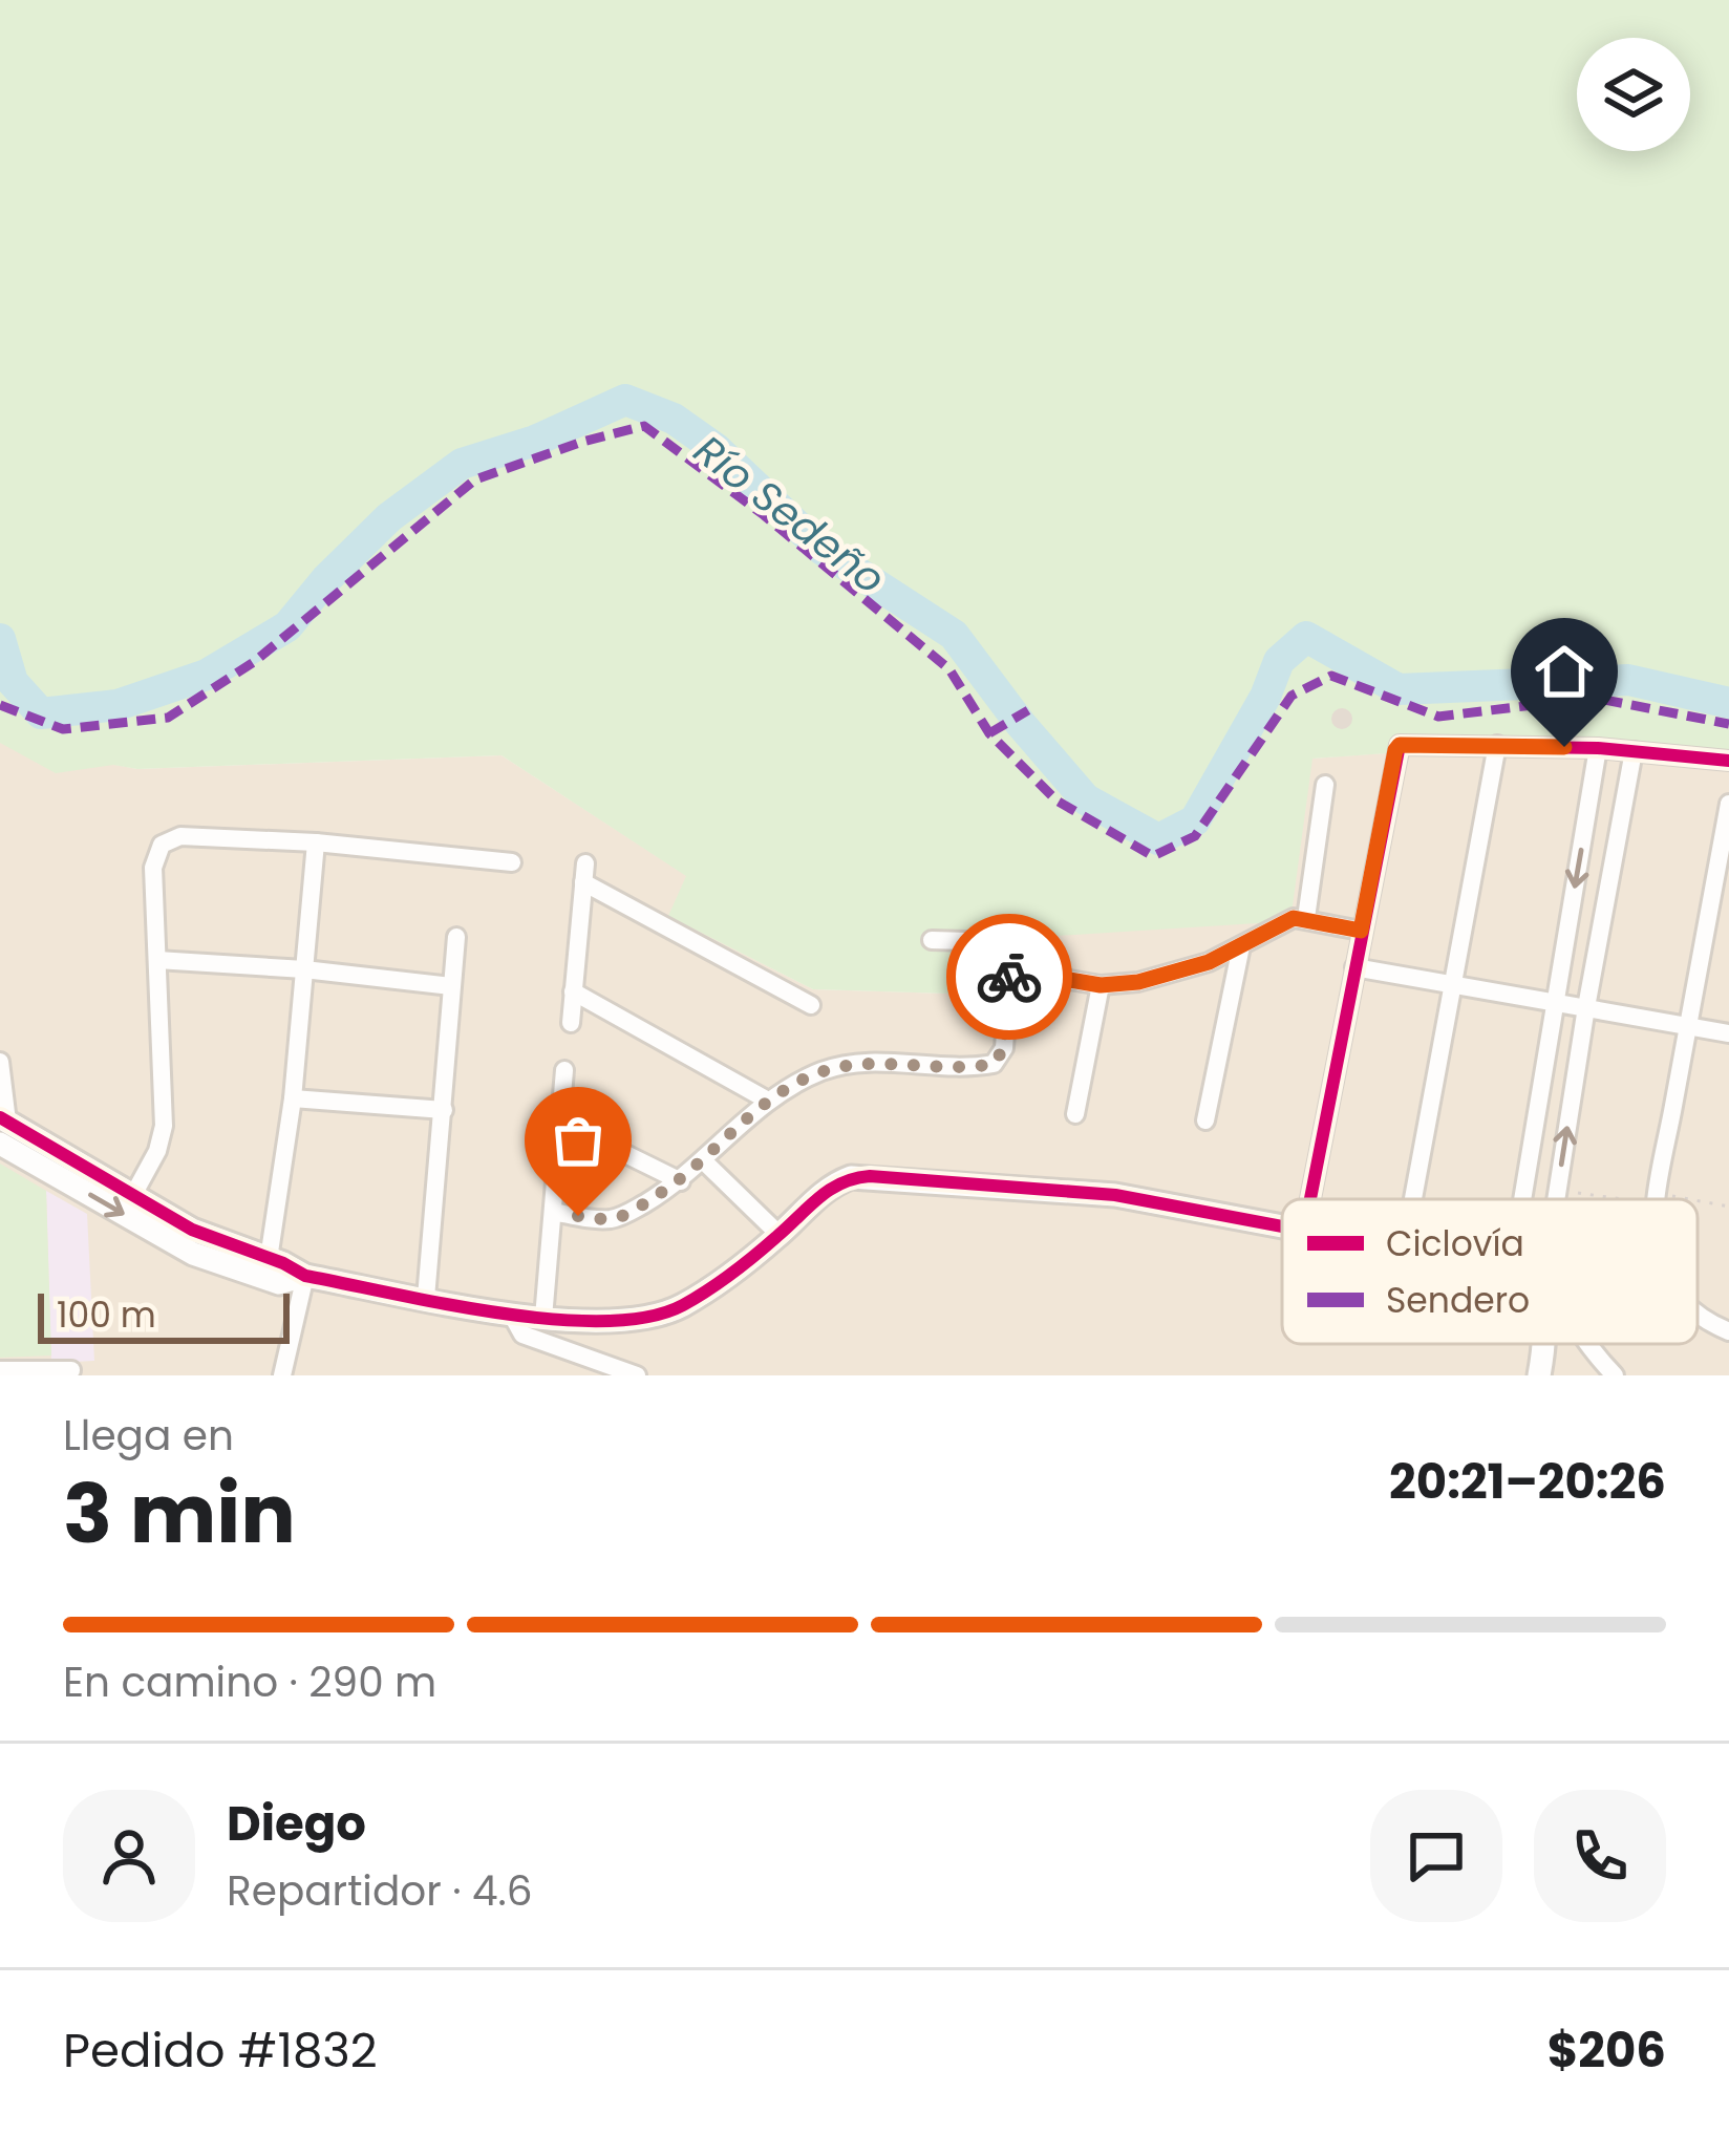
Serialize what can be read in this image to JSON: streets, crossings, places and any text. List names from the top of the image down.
{
  "water": ["Río Sedeño"],
  "legend": ["Ciclovía", "Sendero"],
  "scale_bar": "100 m",
  "page": {
    "scale": "100 m",
    "heading": ["3 min", "Llega en", "20:21–20:26"],
    "panel": [
      "Diego",
      "Repartidor · 4.6",
      "Pedido #1832",
      "$206"
    ],
    "bar": "En camino · 290 m"
  }
}
